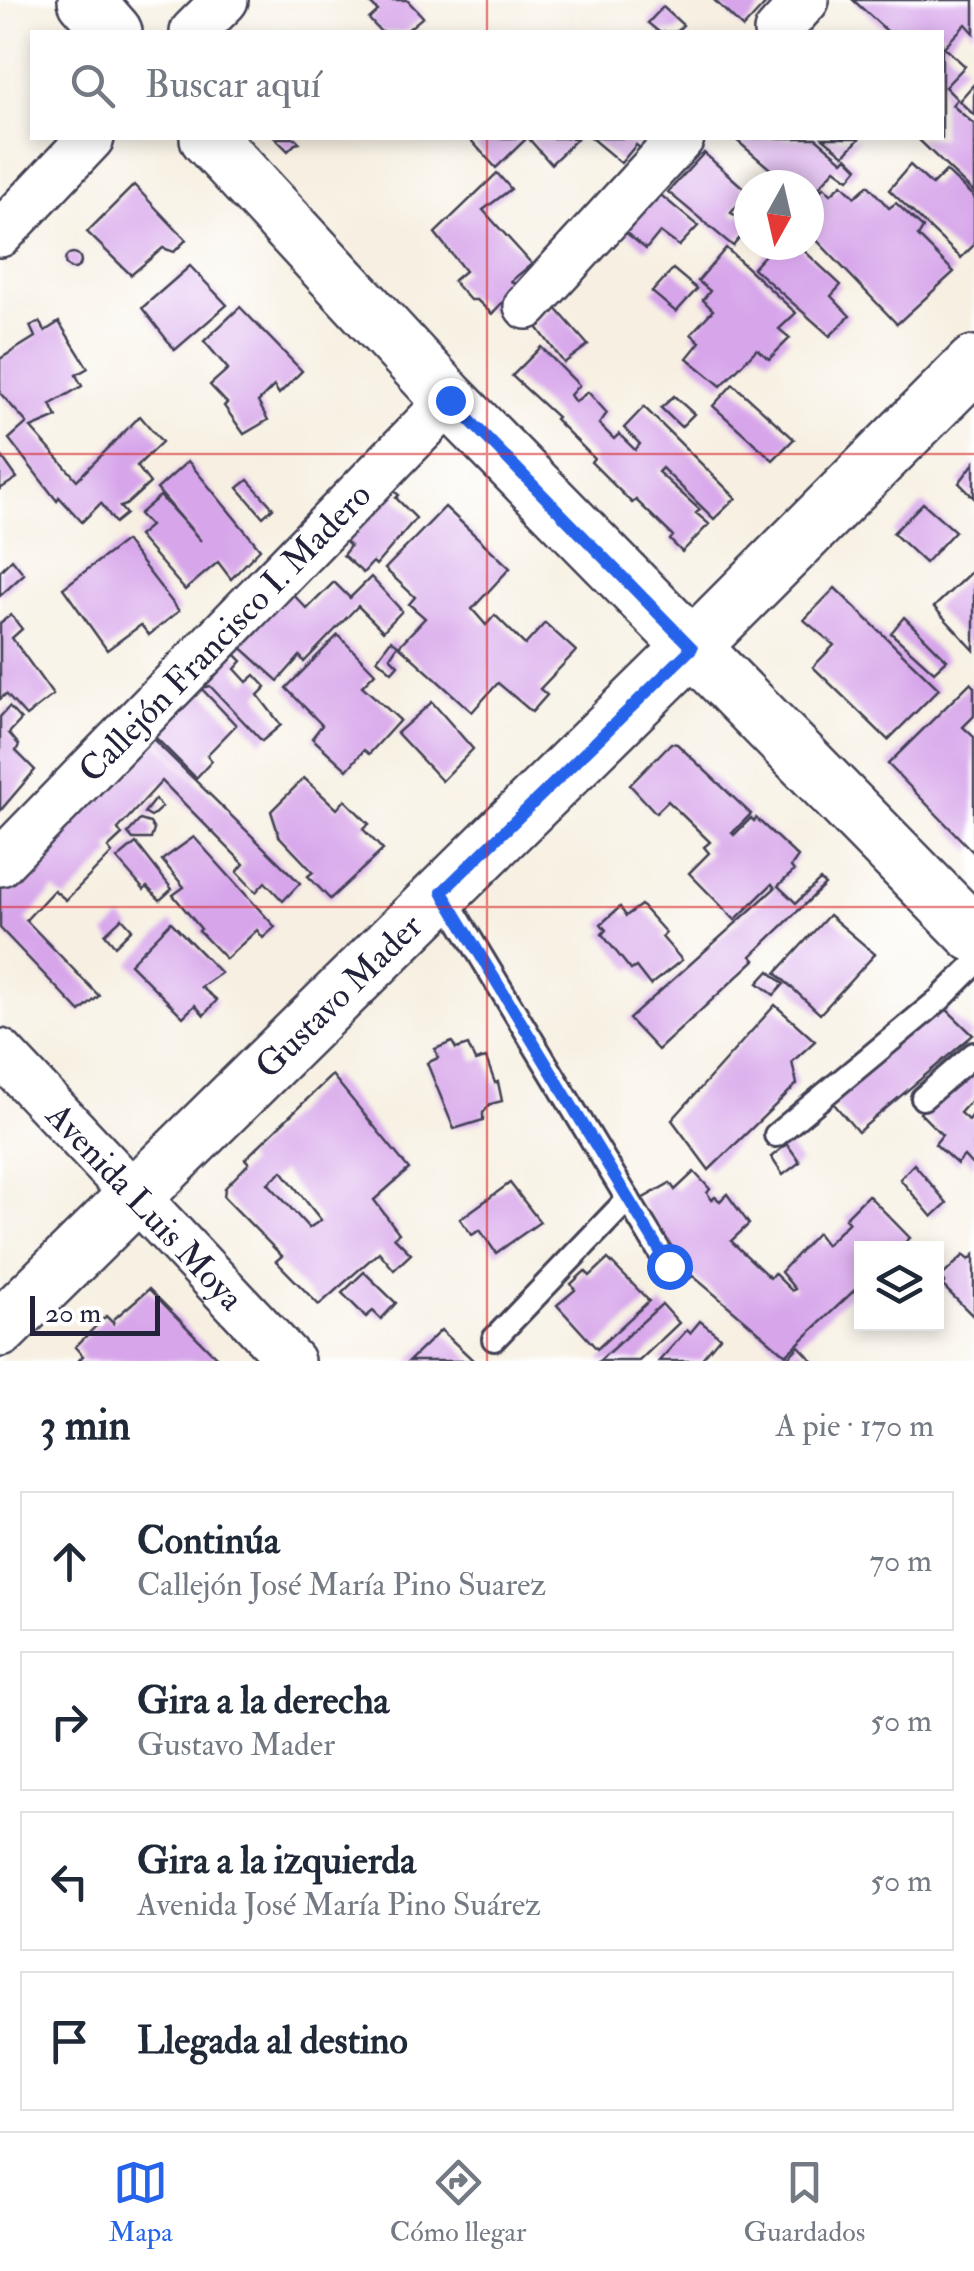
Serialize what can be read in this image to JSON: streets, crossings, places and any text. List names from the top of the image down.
{
  "streets": {
    "street": ["Callejón Francisco I. Madero", "Gustavo Mader", "Avenida Luis Moya"]
  },
  "crossings": [
    ["Gustavo Mader", "Avenida Luis Moya"]
  ],
  "scale_bar": "20 m",
  "north": "bottom",
  "page": {
    "search": "Buscar aquí",
    "scale": "20 m",
    "heading": ["3 min", "A pie · 170 m"],
    "list": [
      ["Continúa", "Callejón José María Pino Suarez", "70 m"],
      ["Gira a la derecha", "Gustavo Mader", "50 m"],
      ["Gira a la izquierda", "Avenida José María Pino Suárez", "50 m"],
      "Llegada al destino"
    ],
    "nav": ["Mapa", "Cómo llegar", "Guardados"]
  }
}
